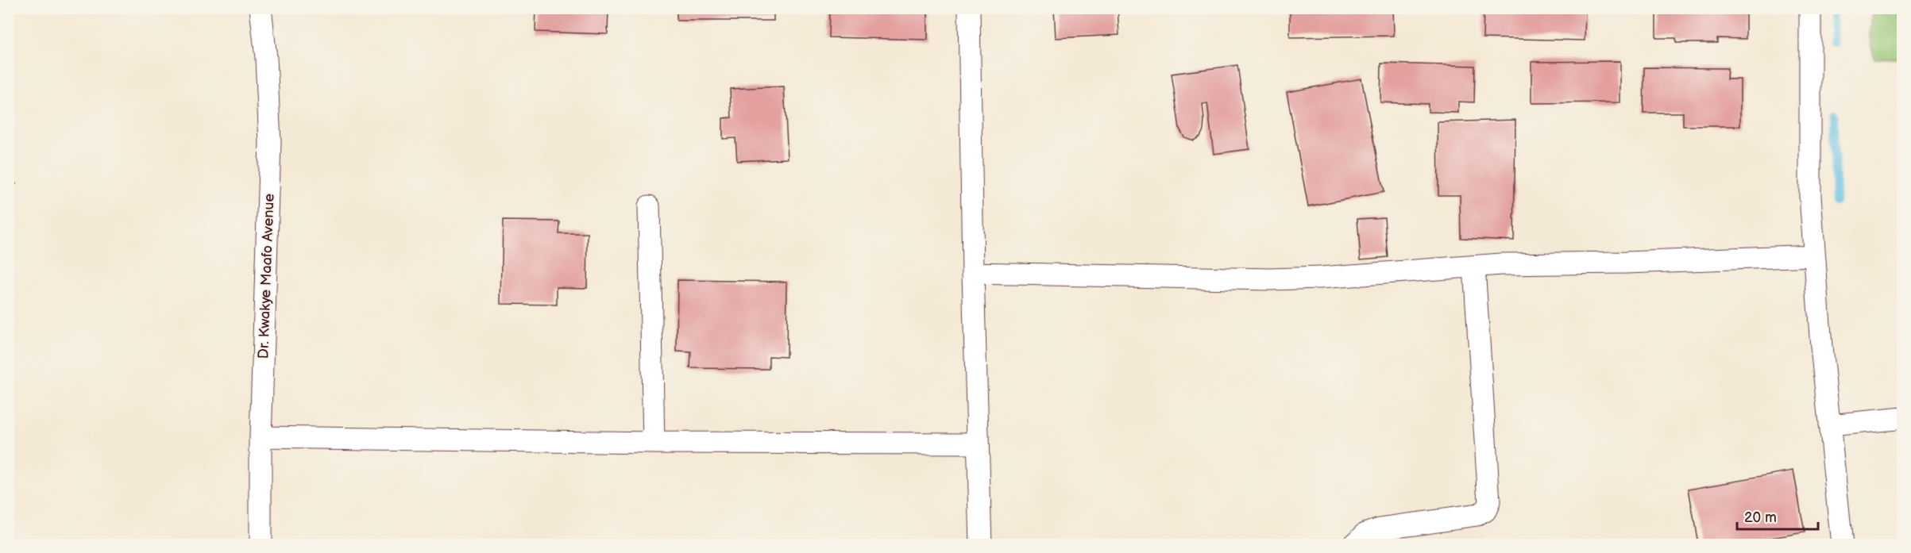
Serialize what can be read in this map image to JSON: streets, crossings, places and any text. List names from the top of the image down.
{
  "streets": {
    "street": ["Dr. Kwakye Maafo Avenue"]
  },
  "scale_bar": "20 m"
}
